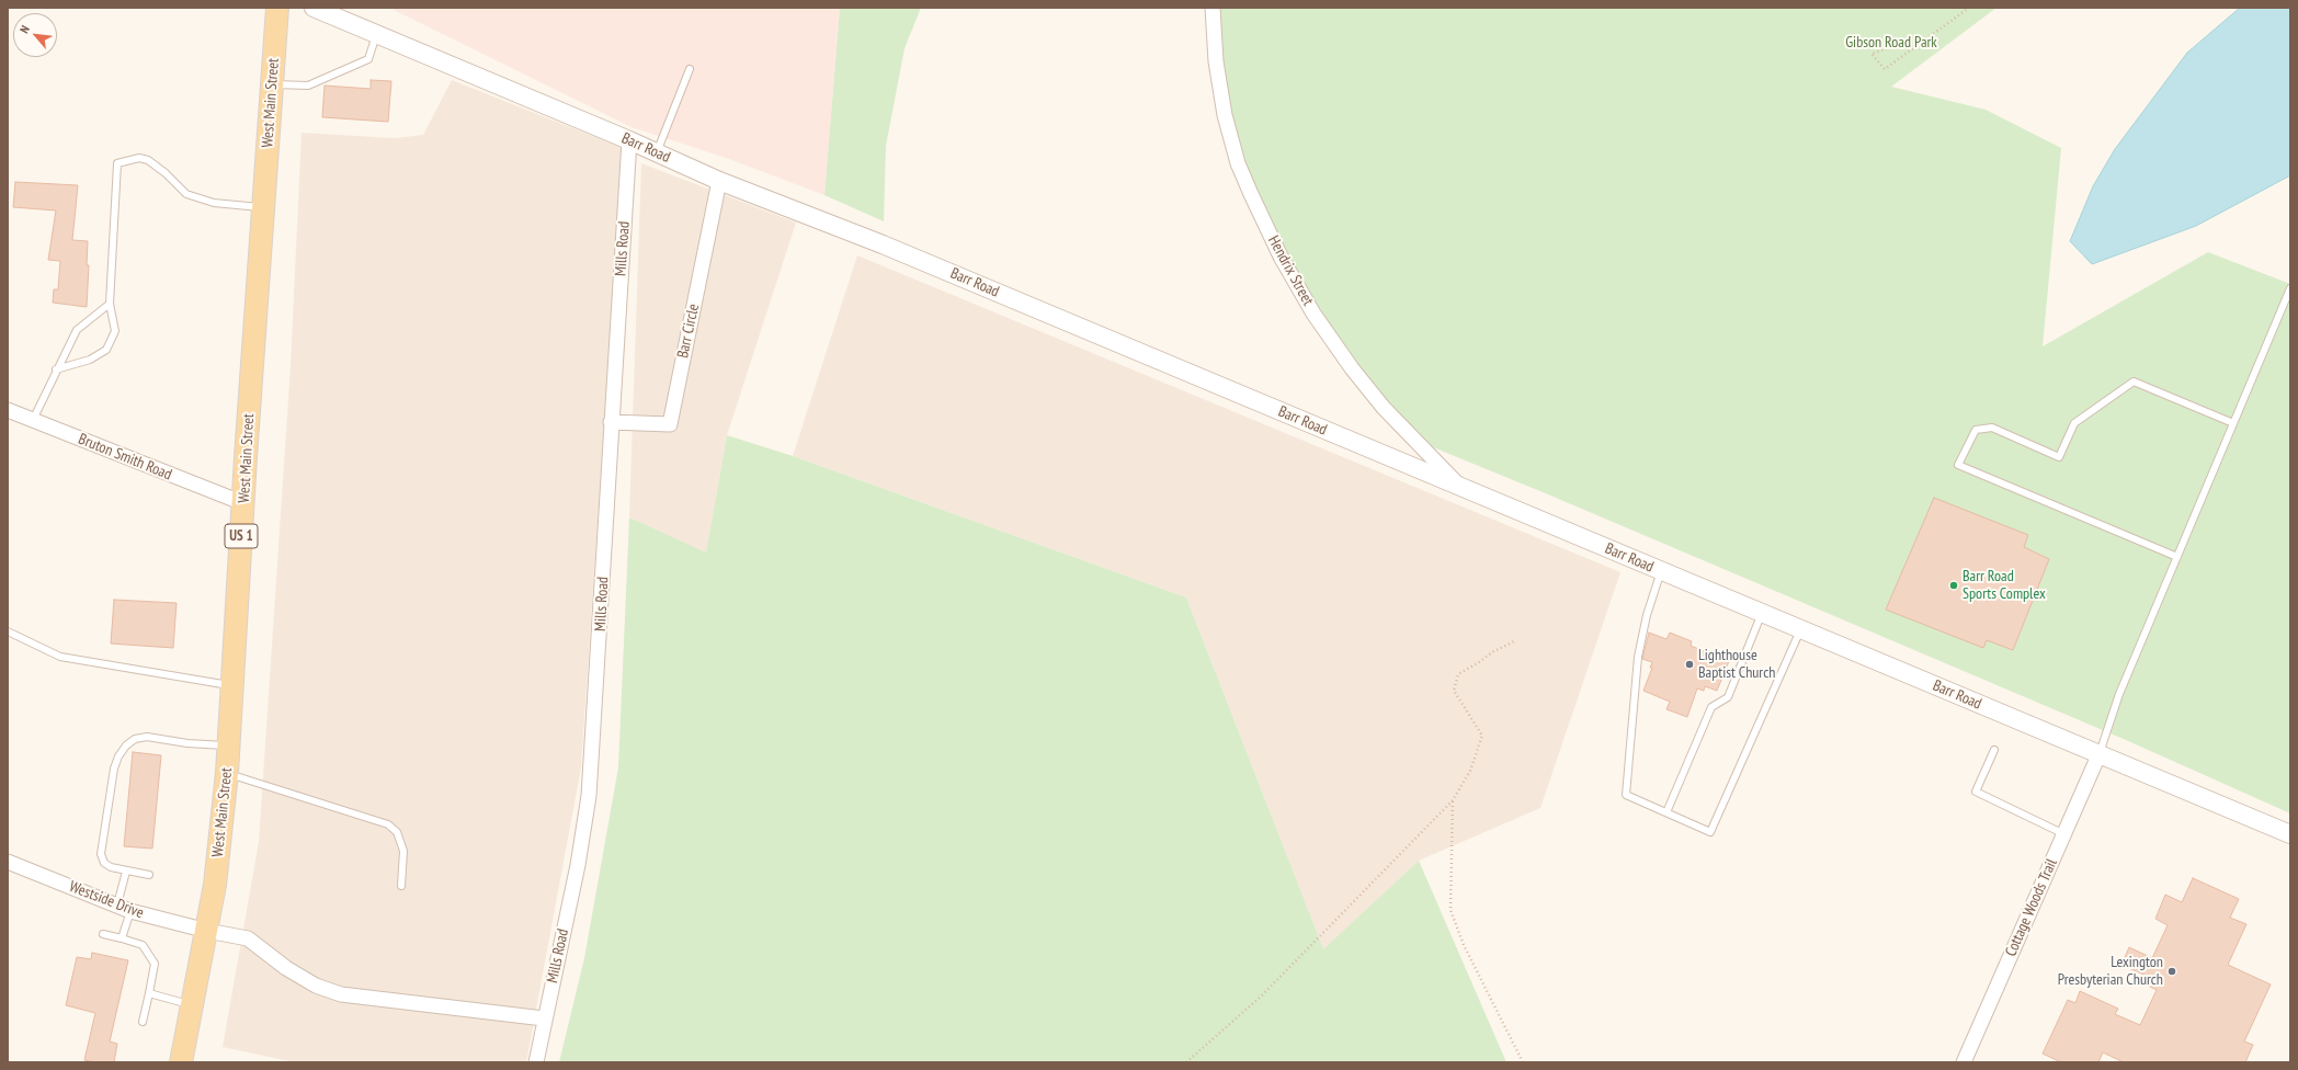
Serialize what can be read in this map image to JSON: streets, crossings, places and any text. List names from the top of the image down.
{
  "streets": {
    "main road": ["West Main Street", "US 1"],
    "street": [
      "Barr Road",
      "Mills Road",
      "Hendrix Street",
      "Barr Circle",
      "Bruton Smith Road",
      "Westside Drive",
      "Cottage Woods Trail"
    ]
  },
  "crossings": [
    ["West Main Street", "Bruton Smith Road"],
    ["West Main Street", "Westside Drive"],
    ["Barr Road", "Mills Road"],
    ["Barr Road", "Hendrix Street"],
    ["Barr Road", "Barr Circle"],
    ["Barr Road", "Cottage Woods Trail"],
    ["Mills Road", "Barr Circle"],
    ["Mills Road", "Westside Drive"]
  ],
  "parks": ["Gibson Road Park"],
  "places": ["Barr Road Sports Complex", "Lighthouse Baptist Church", "Lexington Presbyterian Church"],
  "north": "top left"
}
